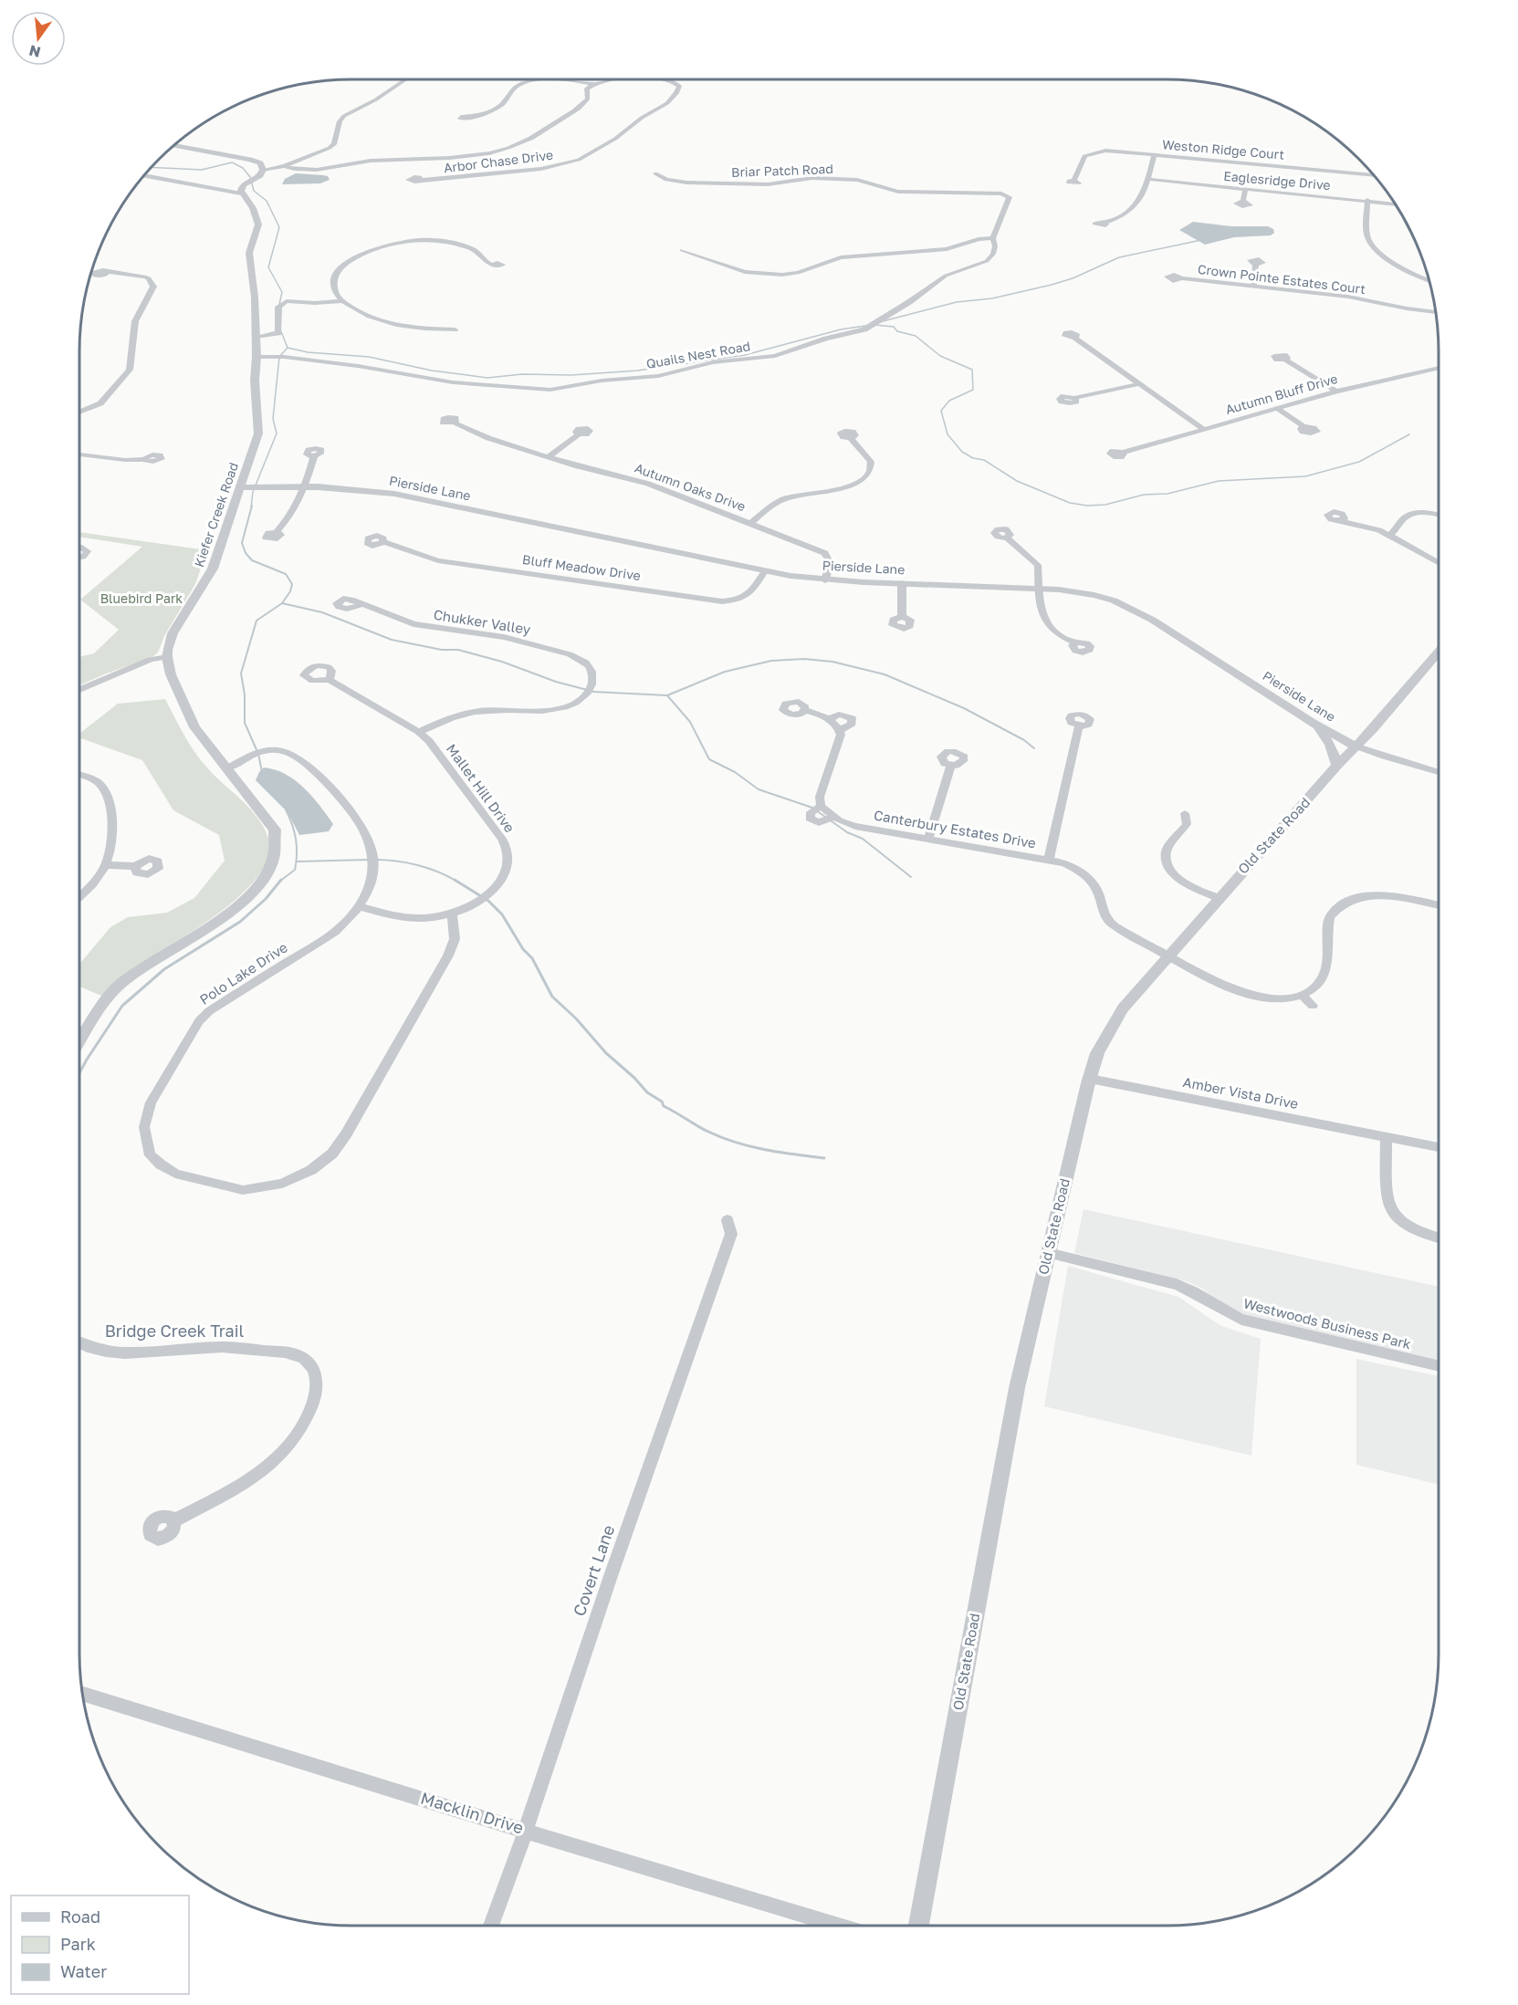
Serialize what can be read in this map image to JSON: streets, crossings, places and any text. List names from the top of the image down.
{
  "streets": {
    "street": [
      "Weston Ridge Court",
      "Arbor Chase Drive",
      "Briar Patch Road",
      "Eaglesridge Drive",
      "Crown Pointe Estates Court",
      "Quails Nest Road",
      "Autumn Bluff Drive",
      "Autumn Oaks Drive",
      "Pierside Lane",
      "Kiefer Creek Road",
      "Bluff Meadow Drive",
      "Chukker Valley",
      "Mallet Hill Drive",
      "Canterbury Estates Drive",
      "Old State Road",
      "Polo Lake Drive",
      "Amber Vista Drive",
      "Westwoods Business Park",
      "Bridge Creek Trail",
      "Covert Lane",
      "Macklin Drive"
    ]
  },
  "crossings": [
    ["Briar Patch Road", "Quails Nest Road"],
    ["Quails Nest Road", "Kiefer Creek Road"],
    ["Autumn Oaks Drive", "Pierside Lane"],
    ["Pierside Lane", "Kiefer Creek Road"],
    ["Pierside Lane", "Bluff Meadow Drive"],
    ["Pierside Lane", "Old State Road"],
    ["Chukker Valley", "Mallet Hill Drive"],
    ["Mallet Hill Drive", "Polo Lake Drive"],
    ["Canterbury Estates Drive", "Old State Road"],
    ["Old State Road", "Amber Vista Drive"],
    ["Old State Road", "Westwoods Business Park"],
    ["Covert Lane", "Macklin Drive"]
  ],
  "parks": ["Bluebird Park"],
  "legend": ["Road", "Park", "Water"],
  "north": "bottom"
}
